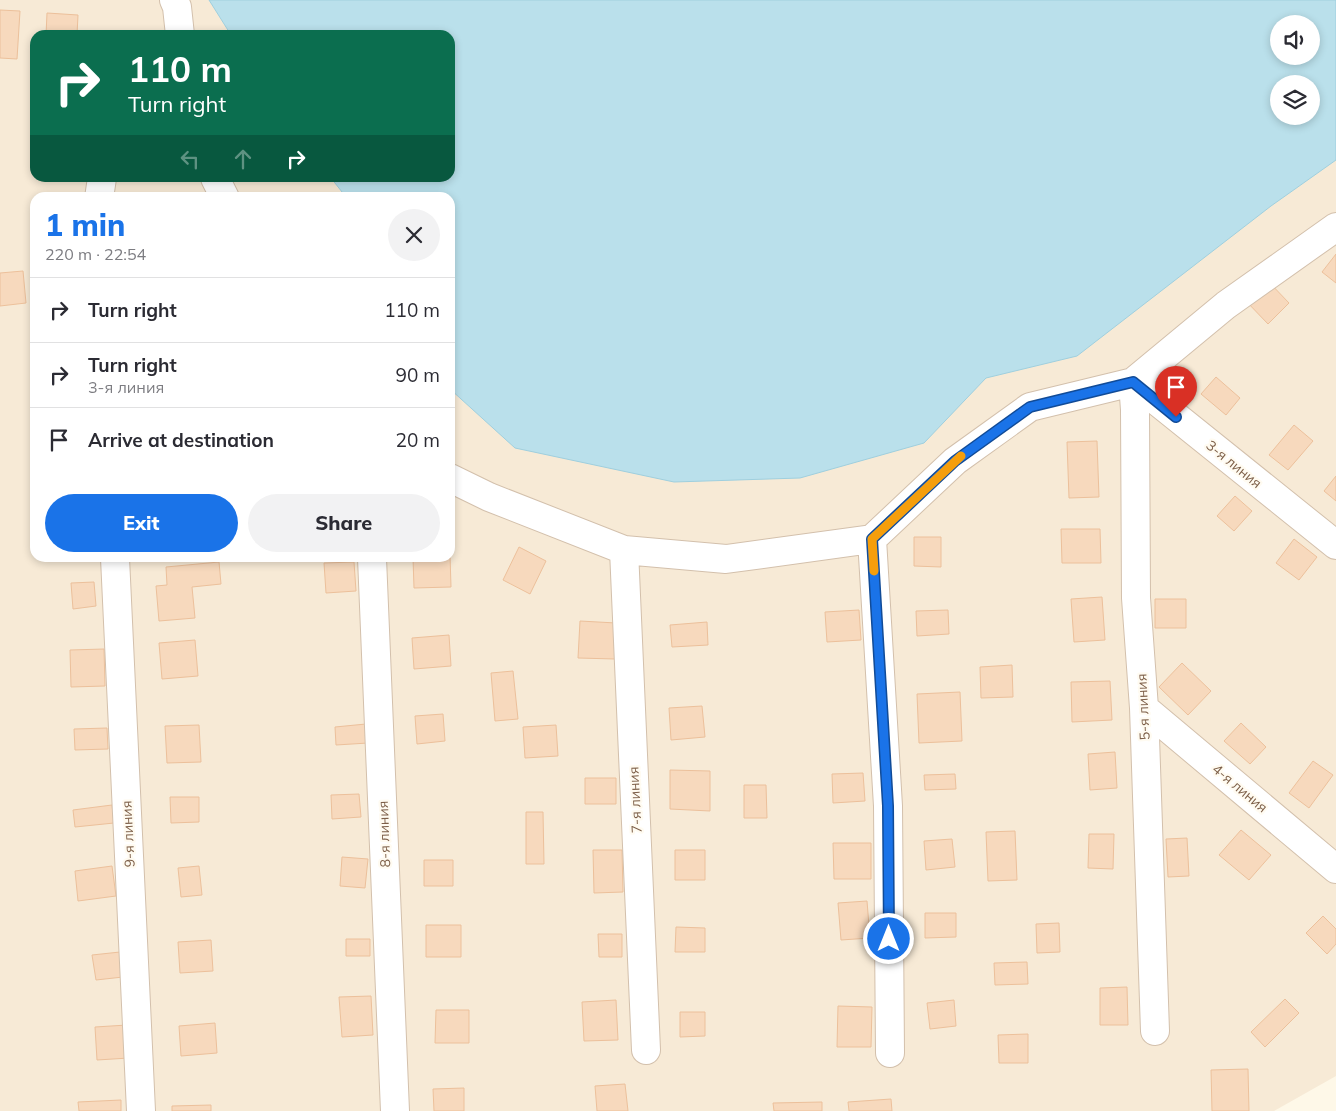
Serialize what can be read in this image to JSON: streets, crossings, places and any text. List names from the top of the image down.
{
  "streets": {
    "street": [
      "3-я линия",
      "5-я линия",
      "4-я линия",
      "7-я линия",
      "9-я линия",
      "8-я линия"
    ]
  },
  "crossings": [
    ["3-я линия", "5-я линия"],
    ["5-я линия", "4-я линия"]
  ],
  "page": {
    "turn": ["110 m", "Turn right"],
    "heading": ["1 min", "220 m · 22:54"],
    "list": [
      {
        "name": "Turn right",
        "value": "110 m"
      },
      {
        "name": "Turn right",
        "note": "3-я линия",
        "value": "90 m"
      },
      {
        "name": "Arrive at destination",
        "value": "20 m"
      }
    ],
    "buttons": ["Exit", "Share"]
  }
}
